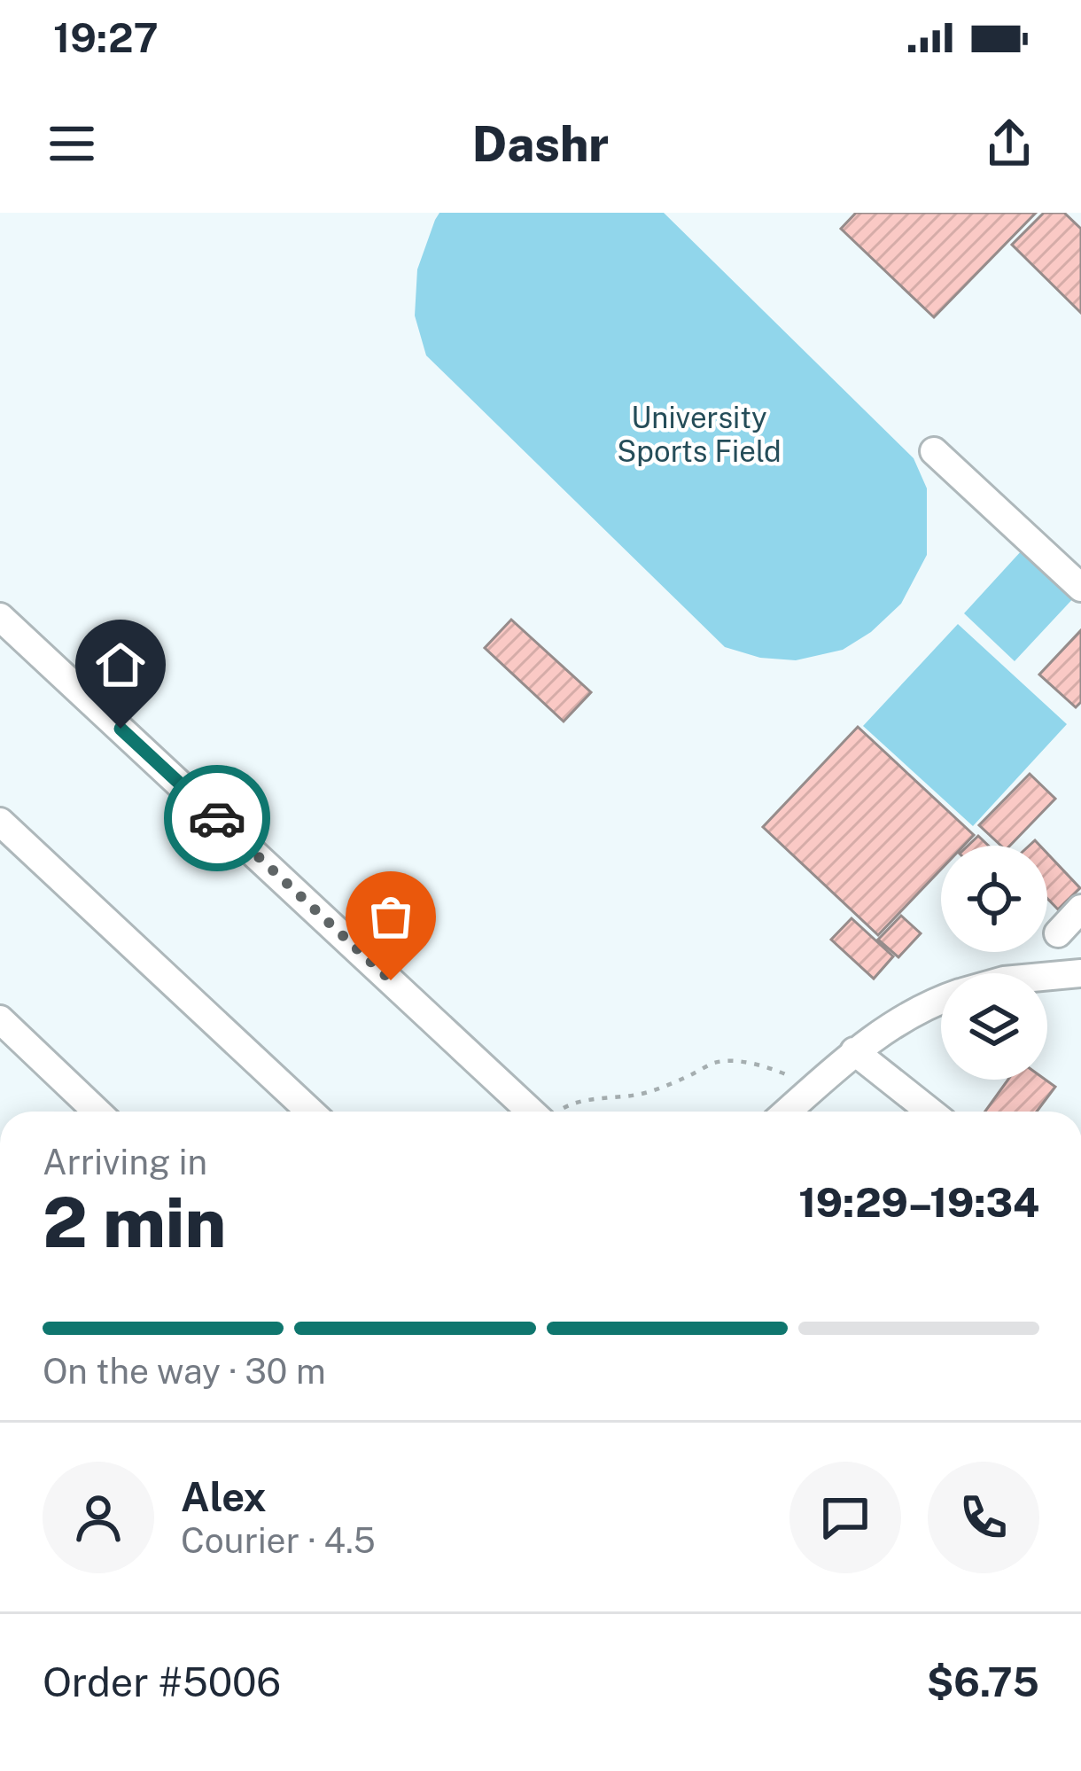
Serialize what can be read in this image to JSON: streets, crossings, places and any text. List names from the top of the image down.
{
  "parks": ["University Sports Field"],
  "page": {
    "status": "19:27",
    "header": "Dashr",
    "heading": ["2 min", "Arriving in", "19:29–19:34"],
    "panel": [
      "Alex",
      "Courier · 4.5",
      "Order #5006",
      "$6.75"
    ],
    "bar": "On the way · 30 m"
  }
}
